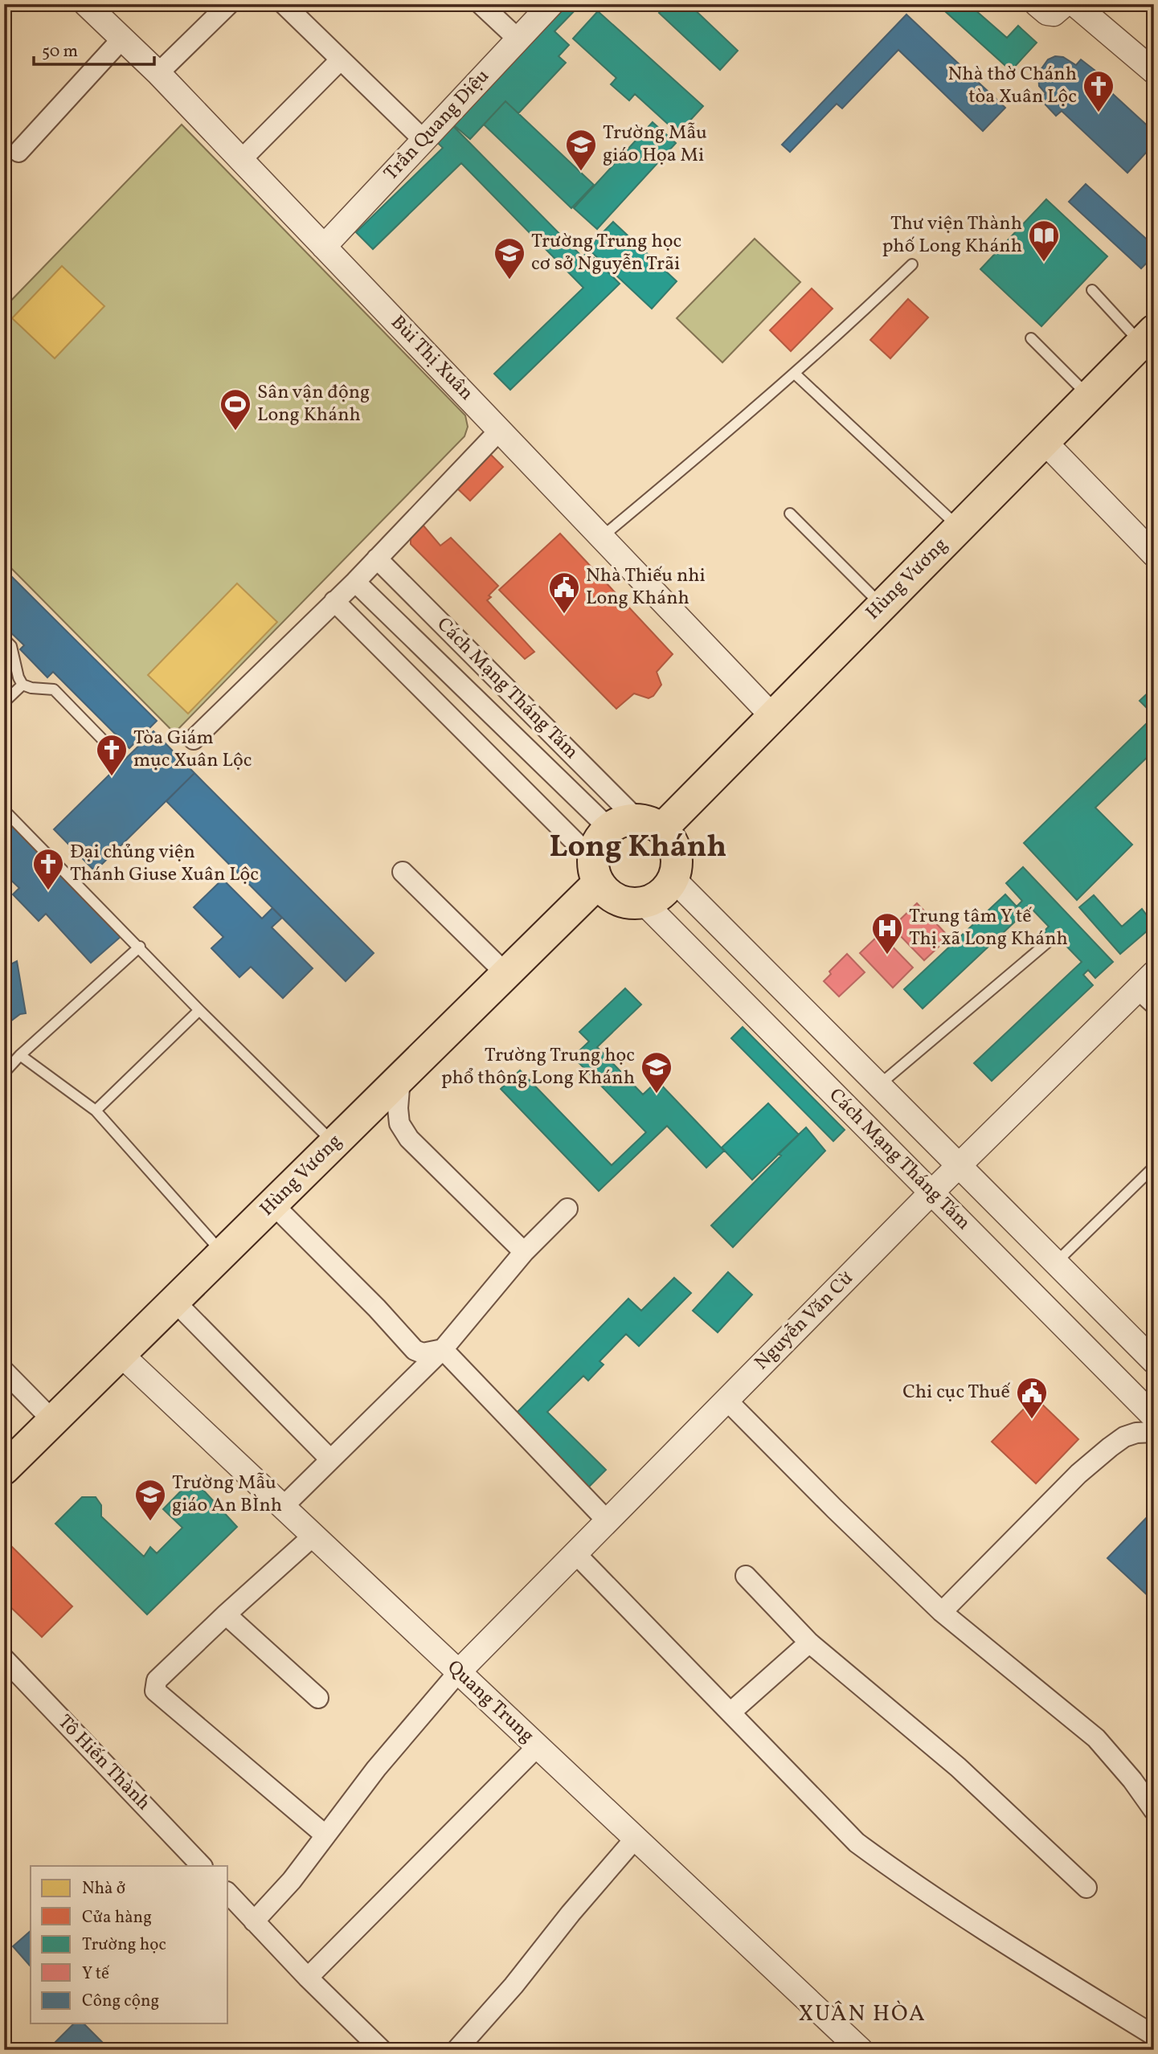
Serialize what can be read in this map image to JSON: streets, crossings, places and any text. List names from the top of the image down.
{
  "streets": {
    "main road": ["Hùng Vương"],
    "street": [
      "Trần Quang Diệu",
      "Bùi Thị Xuân",
      "Cách Mạng Tháng Tám",
      "Nguyễn Văn Cừ",
      "Quang Trung",
      "Tô Hiến Thành"
    ]
  },
  "crossings": [
    ["Trần Quang Diệu", "Bùi Thị Xuân"],
    ["Bùi Thị Xuân", "Hùng Vương"],
    ["Hùng Vương", "Cách Mạng Tháng Tám"],
    ["Hùng Vương", "Quang Trung"],
    ["Cách Mạng Tháng Tám", "Nguyễn Văn Cừ"],
    ["Nguyễn Văn Cừ", "Quang Trung"]
  ],
  "districts": ["Long Khánh", "XUÂN HÒA"],
  "places": {
    "church": ["Nhà thờ Chánh tòa Xuân Lộc", "Tòa Giám mục Xuân Lộc", "Đại chủng viện Thánh Giuse Xuân Lộc"],
    "school or university": [
      "Trường Mẫu giáo Họa Mi",
      "Trường Trung học cơ sở Nguyễn Trãi",
      "Trường Trung học phổ thông Long Khánh",
      "Trường Mẫu giáo An BÌnh"
    ],
    "library": ["Thư viện Thành phố Long Khánh"],
    "sports": ["Sân vận động Long Khánh"],
    "public building": ["Nhà Thiếu nhi Long Khánh", "Chi cục Thuế"],
    "hospital": ["Trung tâm Y tế Thị xã Long Khánh"]
  },
  "legend": [
    "Nhà ở",
    "Cửa hàng",
    "Trường học",
    "Y tế",
    "Công cộng"
  ],
  "scale_bar": "50 m"
}
